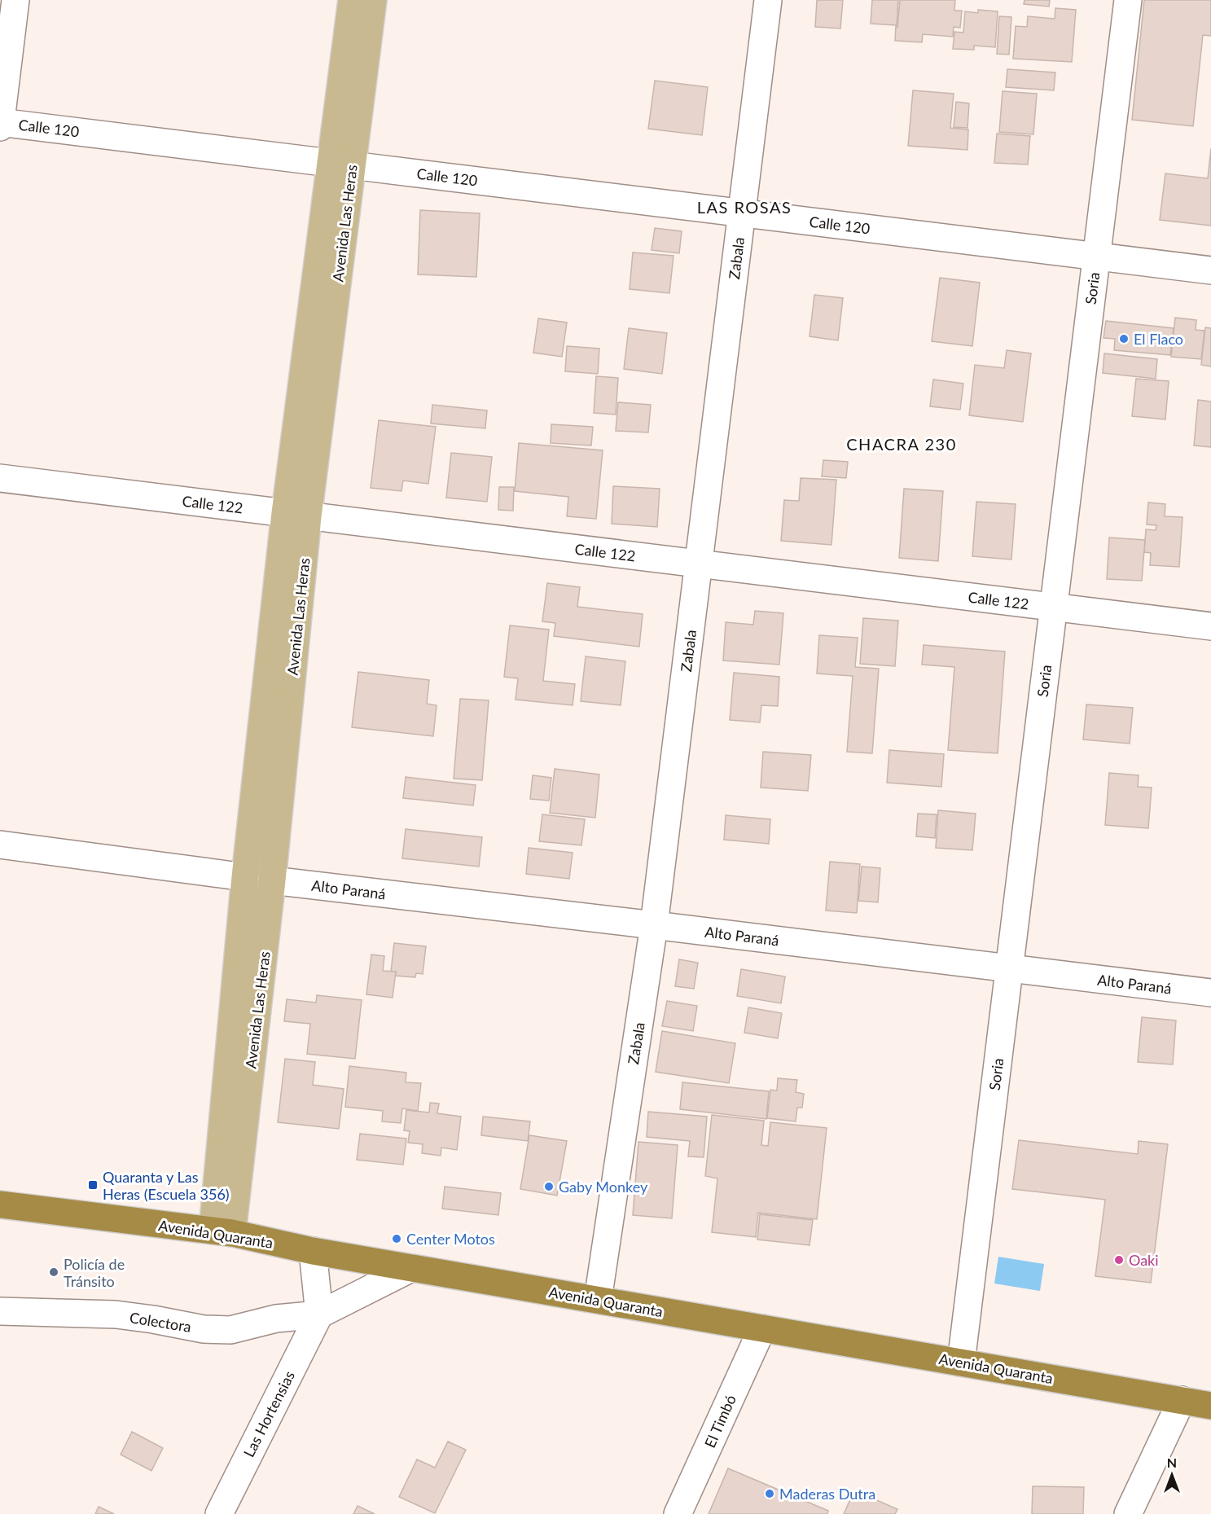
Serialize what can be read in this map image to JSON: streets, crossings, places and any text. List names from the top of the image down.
{
  "streets": {
    "highway": ["Avenida Quaranta"],
    "main road": ["Avenida Las Heras"],
    "street": [
      "Calle 120",
      "Zabala",
      "Soria",
      "Calle 122",
      "Alto Paraná",
      "Colectora",
      "Las Hortensias",
      "El Timbó"
    ]
  },
  "crossings": [
    ["Calle 120", "Avenida Las Heras"],
    ["Calle 120", "Zabala"],
    ["Calle 120", "Soria"],
    ["Avenida Las Heras", "Calle 122"],
    ["Avenida Las Heras", "Alto Paraná"],
    ["Avenida Las Heras", "Avenida Quaranta"],
    ["Zabala", "Calle 122"],
    ["Zabala", "Alto Paraná"],
    ["Zabala", "Avenida Quaranta"],
    ["Soria", "Calle 122"],
    ["Soria", "Alto Paraná"],
    ["Soria", "Avenida Quaranta"],
    ["Avenida Quaranta", "El Timbó"],
    ["Colectora", "Las Hortensias"]
  ],
  "districts": ["LAS ROSAS", "CHACRA 230"],
  "places": {
    "other": [
      "El Flaco",
      "Gaby Monkey",
      "Center Motos",
      "Oaki",
      "Policía de Tránsito",
      "Maderas Dutra"
    ],
    "transit": ["Quaranta y Las Heras (Escuela 356)"]
  },
  "north": "top"
}
